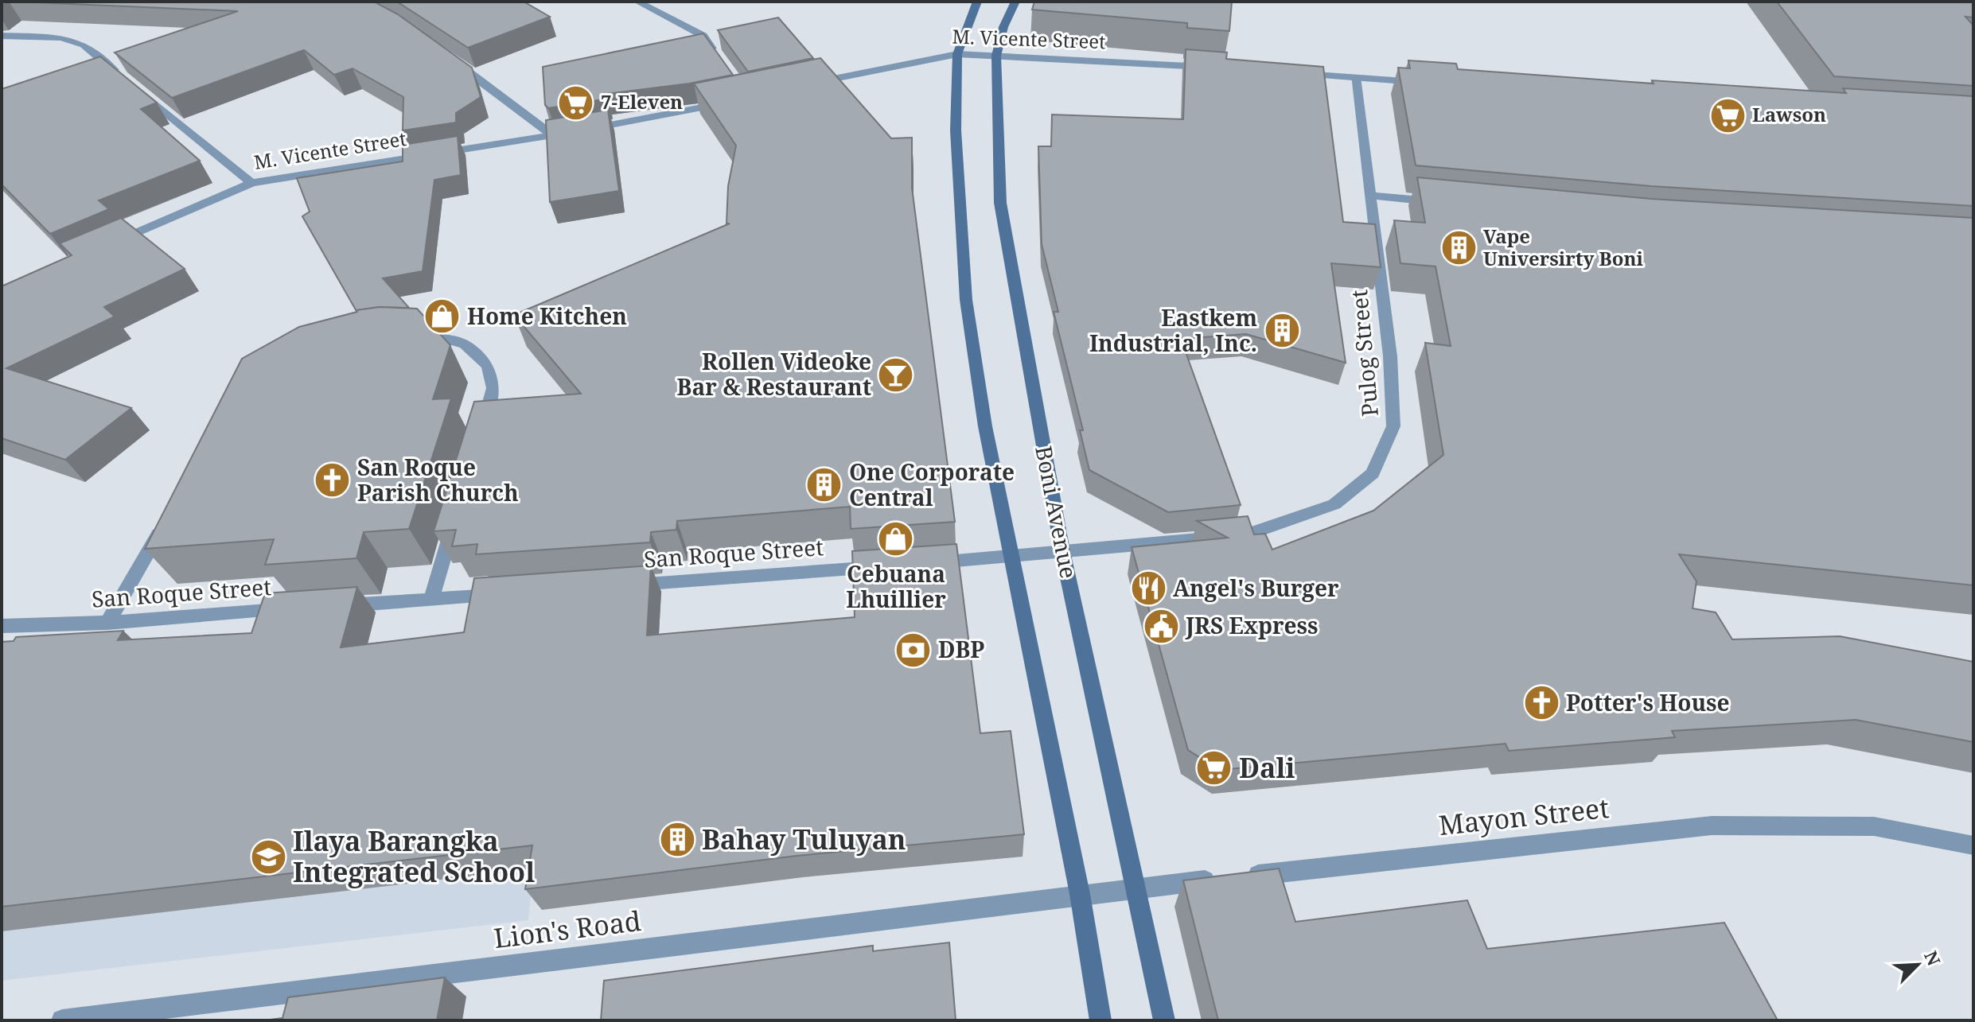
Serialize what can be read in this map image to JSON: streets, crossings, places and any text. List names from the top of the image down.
{
  "streets": {
    "main road": ["Boni Avenue"],
    "street": [
      "M. Vicente Street",
      "Pulog Street",
      "San Roque Street",
      "Mayon Street",
      "Lion's Road"
    ]
  },
  "crossings": [
    ["M. Vicente Street", "Boni Avenue"],
    ["Pulog Street", "Boni Avenue"],
    ["Boni Avenue", "Mayon Street"],
    ["Mayon Street", "Lion's Road"]
  ],
  "places": {
    "supermarket": ["7-Eleven", "Lawson", "Dali"],
    "building": [
      "Vape Universirty Boni",
      "Eastkem Industrial, Inc.",
      "One Corporate Central",
      "Bahay Tuluyan"
    ],
    "shop": ["Home Kitchen", "Cebuana Lhuillier"],
    "bar": ["Rollen Videoke Bar & Restaurant"],
    "church": ["San Roque Parish Church", "Potter's House"],
    "restaurant": ["Angel's Burger"],
    "public building": ["JRS Express"],
    "bank": ["DBP"],
    "school or university": ["Ilaya Barangka Integrated School"]
  },
  "north": "top right"
}
